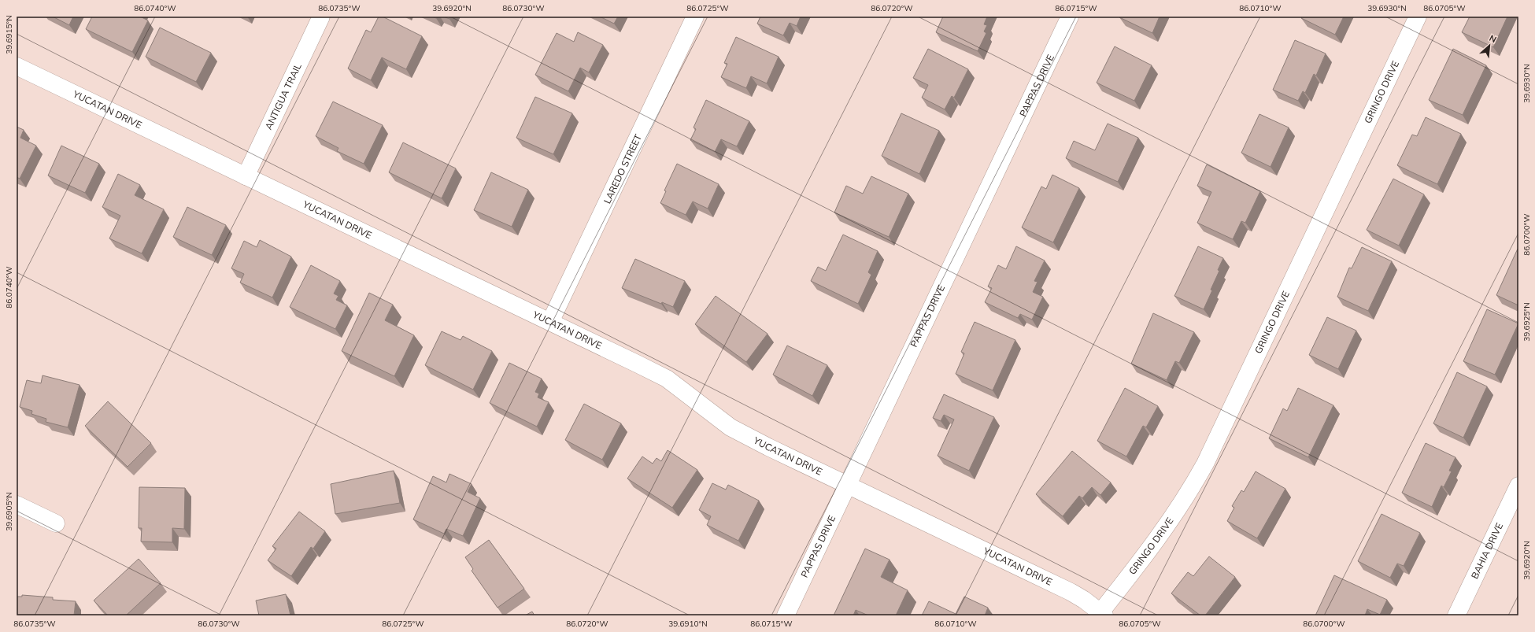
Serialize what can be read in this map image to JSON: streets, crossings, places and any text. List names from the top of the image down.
{
  "streets": {
    "street": [
      "PAPPAS DRIVE",
      "GRINGO DRIVE",
      "ANTIGUA TRAIL",
      "YUCATAN DRIVE",
      "LAREDO STREET",
      "BAHIA DRIVE"
    ]
  },
  "crossings": [
    ["PAPPAS DRIVE", "YUCATAN DRIVE"],
    ["GRINGO DRIVE", "YUCATAN DRIVE"],
    ["ANTIGUA TRAIL", "YUCATAN DRIVE"],
    ["YUCATAN DRIVE", "LAREDO STREET"]
  ],
  "north": "top right",
  "coordinates": [
    "86.0740°W",
    "86.0735°W",
    "39.6920°N",
    "86.0730°W",
    "86.0725°W",
    "86.0720°W",
    "86.0715°W",
    "86.0710°W",
    "39.6930°N",
    "86.0705°W",
    "39.6915°N",
    "86.0700°W",
    "39.6925°N",
    "39.6905°N",
    "39.6910°N"
  ]
}
